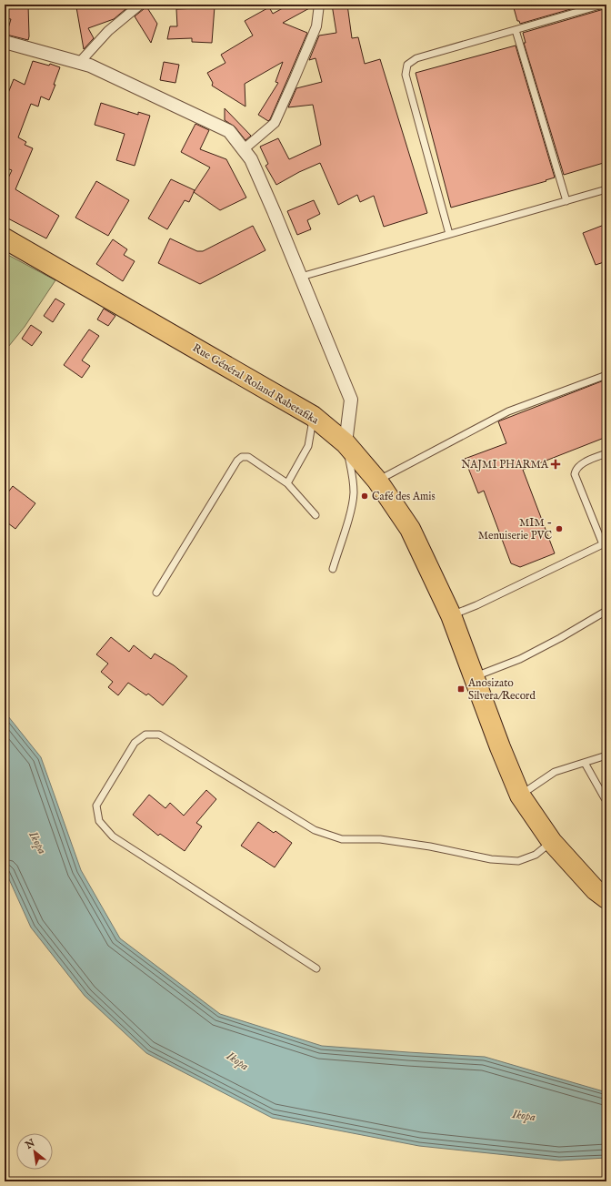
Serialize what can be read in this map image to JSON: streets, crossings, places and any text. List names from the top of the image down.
{
  "streets": {
    "main road": ["Rue Général Roland Rabetafika"]
  },
  "water": ["Ikopa"],
  "places": {
    "health": ["NAJMI PHARMA"],
    "other": ["Café des Amis", "MIM - Menuiserie PVC"],
    "transit": ["Anosizato Silvera/Record"]
  },
  "north": "top left"
}
